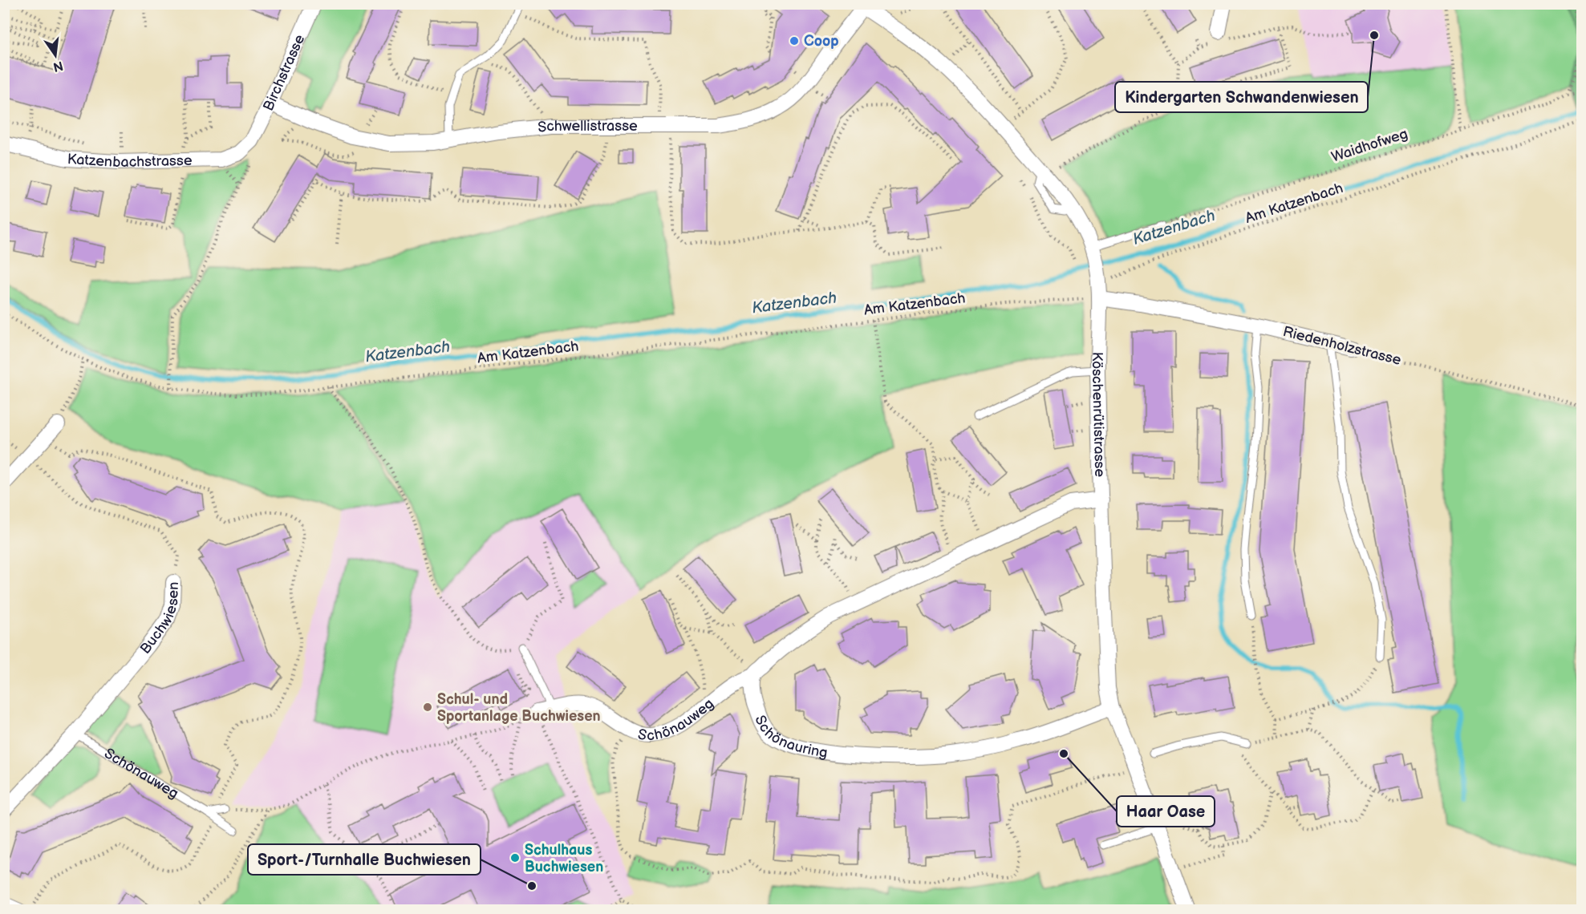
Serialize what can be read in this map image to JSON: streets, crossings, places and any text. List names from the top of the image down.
{
  "streets": {
    "street": [
      "Birchstrasse",
      "Schwellistrasse",
      "Katzenbachstrasse",
      "Riedenholzstrasse",
      "Köschenrütistrasse",
      "Buchwiesen",
      "Schönauweg",
      "Schönauring"
    ],
    "path": ["Waidhofweg", "Am Katzenbach"]
  },
  "crossings": [
    ["Birchstrasse", "Schwellistrasse"],
    ["Birchstrasse", "Katzenbachstrasse"],
    ["Schwellistrasse", "Köschenrütistrasse"],
    ["Am Katzenbach", "Riedenholzstrasse"],
    ["Am Katzenbach", "Köschenrütistrasse"],
    ["Riedenholzstrasse", "Köschenrütistrasse"],
    ["Köschenrütistrasse", "Schönauring"],
    ["Buchwiesen", "Schönauweg"],
    ["Schönauweg", "Schönauring"]
  ],
  "water": ["Katzenbach"],
  "places": [
    "Kindergarten Schwandenwiesen",
    "Coop",
    "Schul- und Sportanlage Buchwiesen",
    "Haar Oase",
    "Schulhaus Buchwiesen",
    "Sport-/Turnhalle Buchwiesen"
  ],
  "north": "bottom"
}
